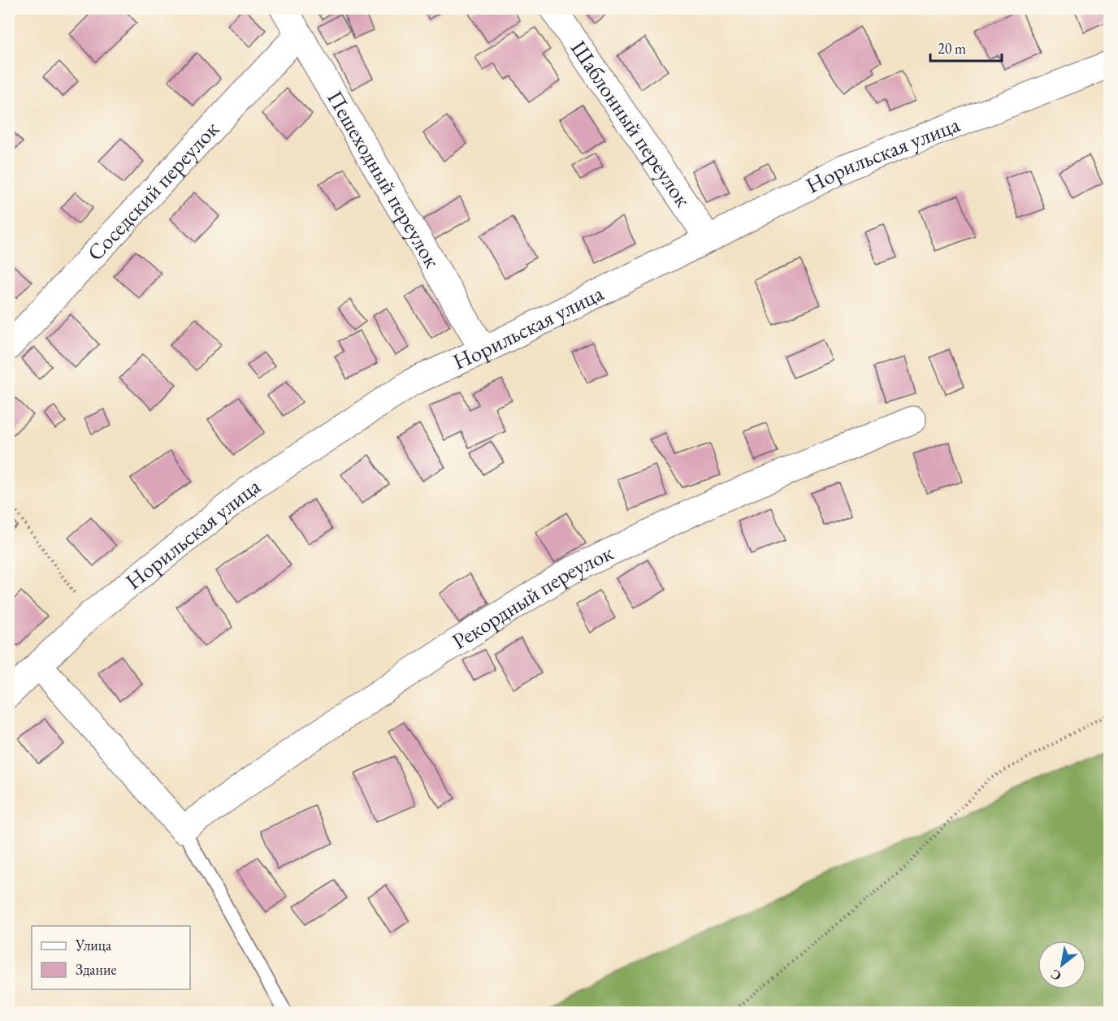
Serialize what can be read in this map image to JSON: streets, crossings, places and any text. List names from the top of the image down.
{
  "streets": {
    "street": [
      "Шаблонный переулок",
      "Норильская улица",
      "Пешеходный переулок",
      "Соседский переулок",
      "Рекордный переулок"
    ]
  },
  "crossings": [
    ["Шаблонный переулок", "Норильская улица"],
    ["Норильская улица", "Пешеходный переулок"],
    ["Пешеходный переулок", "Соседский переулок"]
  ],
  "legend": ["Улица", "Здание"],
  "scale_bar": "20 m",
  "north": "bottom left"
}
